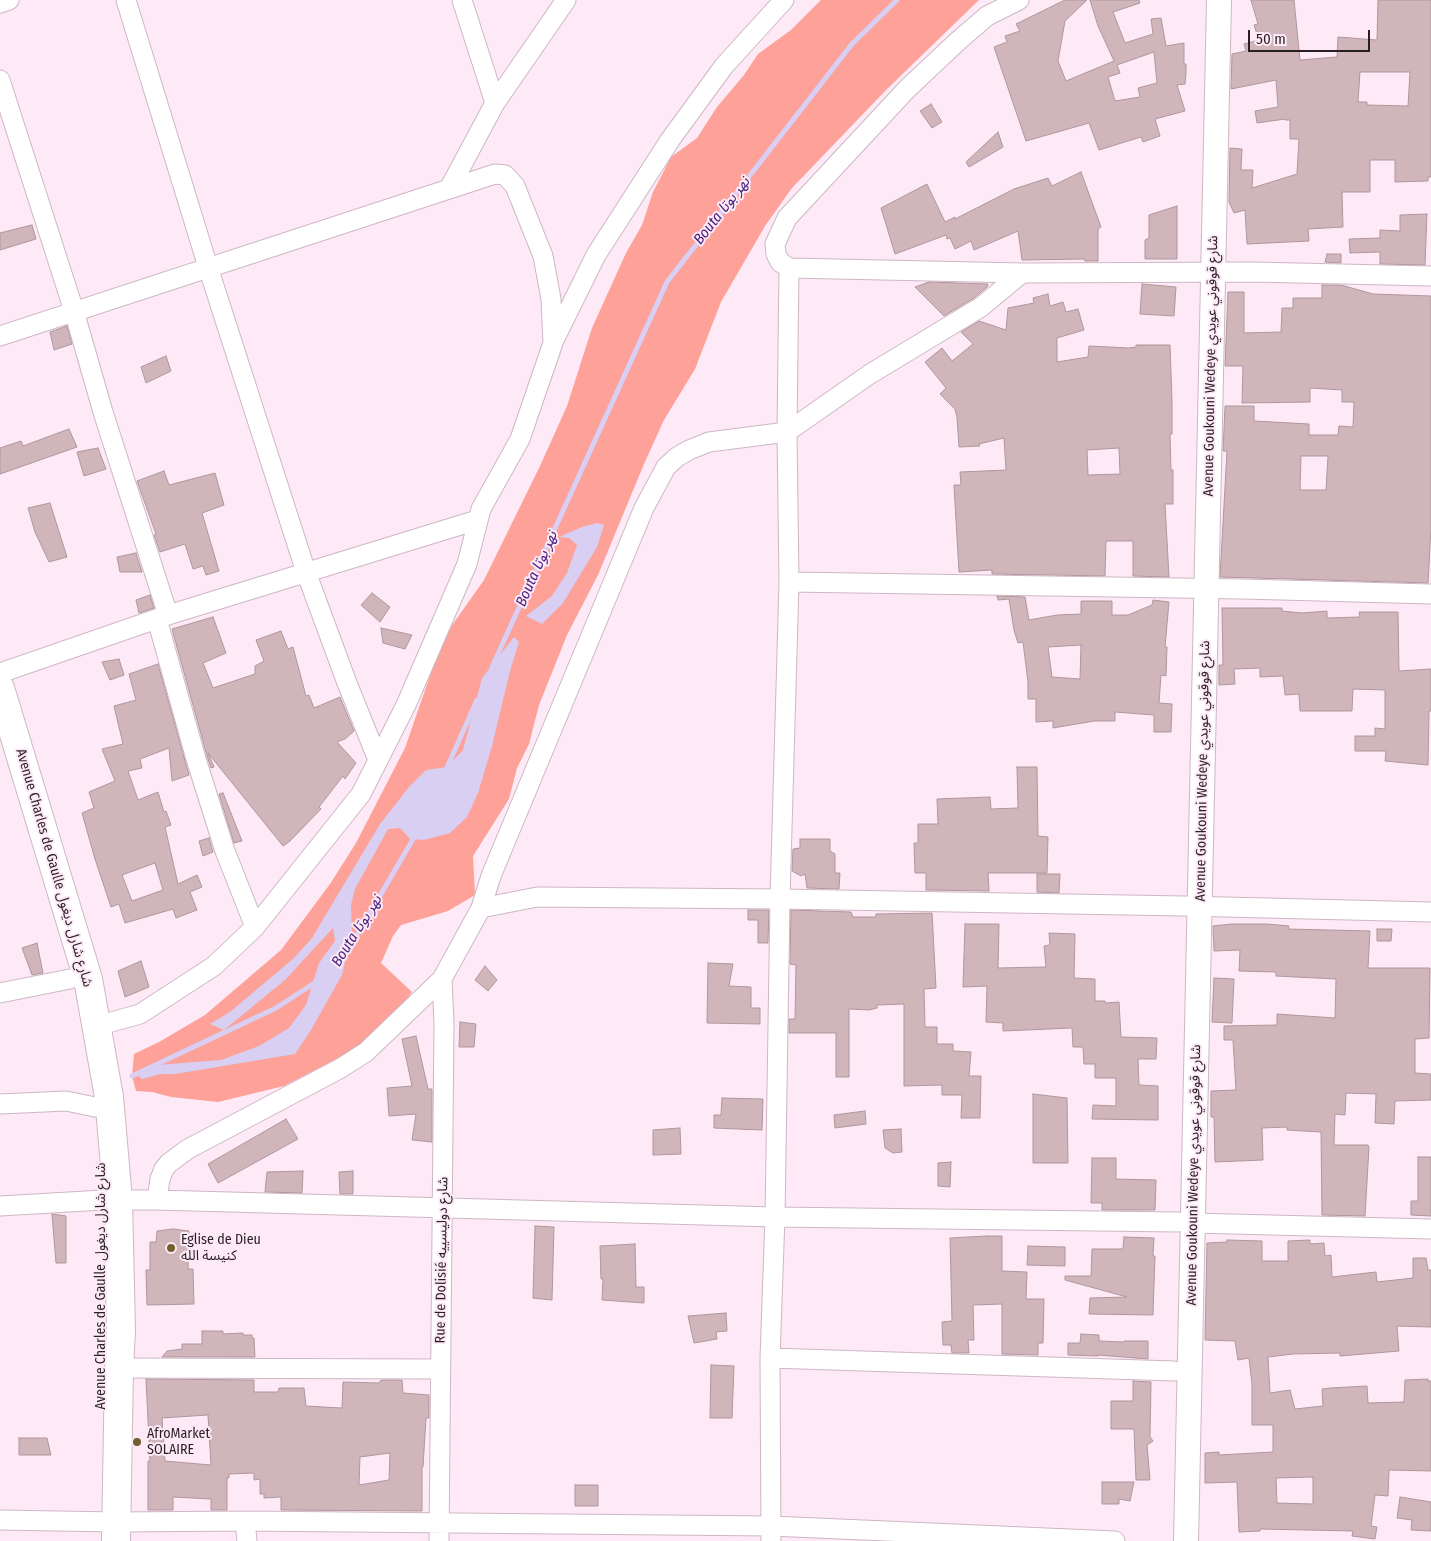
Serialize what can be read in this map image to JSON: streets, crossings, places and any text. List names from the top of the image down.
{
  "streets": {
    "main road": ["Avenue Charles de Gaulle شارع شارل ديغول"],
    "street": ["Avenue Goukouni Wedeye شارع قوقوني عويدي", "Rue de Dolisié شارع دوليسييه"]
  },
  "water": ["Bouta نهر بوتا"],
  "places": ["Eglise de Dieu كنيسة الله", "AfroMarket SOLAIRE"],
  "scale_bar": "50 m"
}
